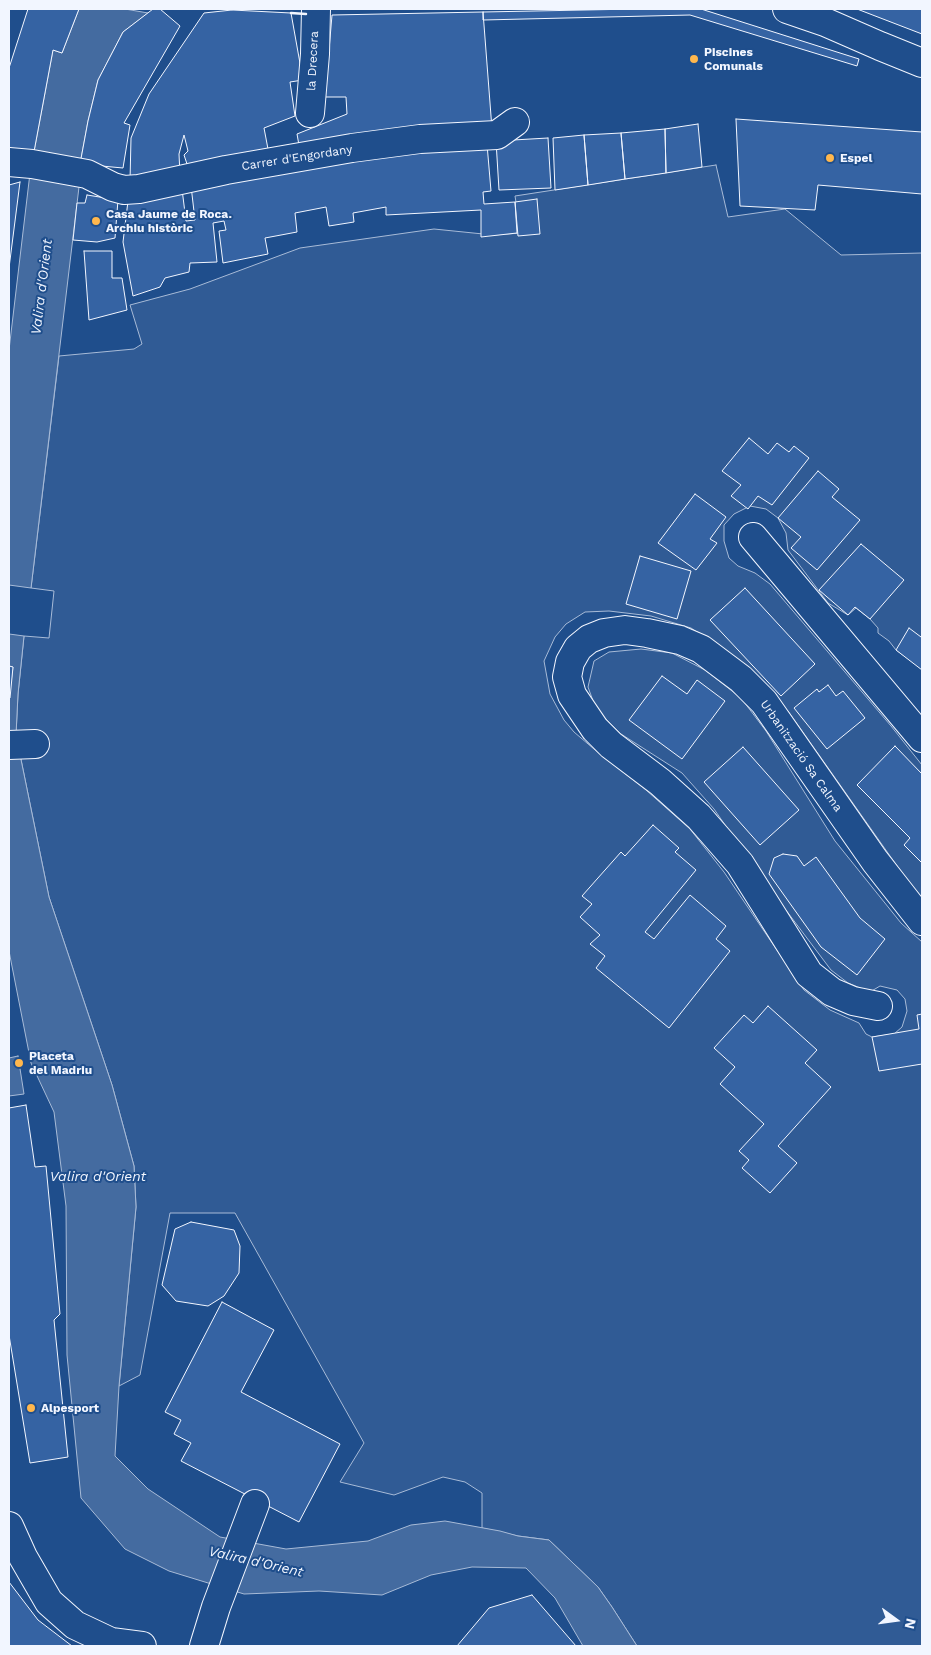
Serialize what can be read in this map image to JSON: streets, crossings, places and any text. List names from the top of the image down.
{
  "streets": {
    "street": ["la Drecera", "Carrer d'Engordany", "Urbanització Sa Calma"]
  },
  "water": ["Valira d'Orient"],
  "places": [
    "Piscines Comunals",
    "Espel",
    "Casa Jaume de Roca. Archiu històric",
    "Placeta del Madriu",
    "Alpesport"
  ],
  "north": "right"
}
